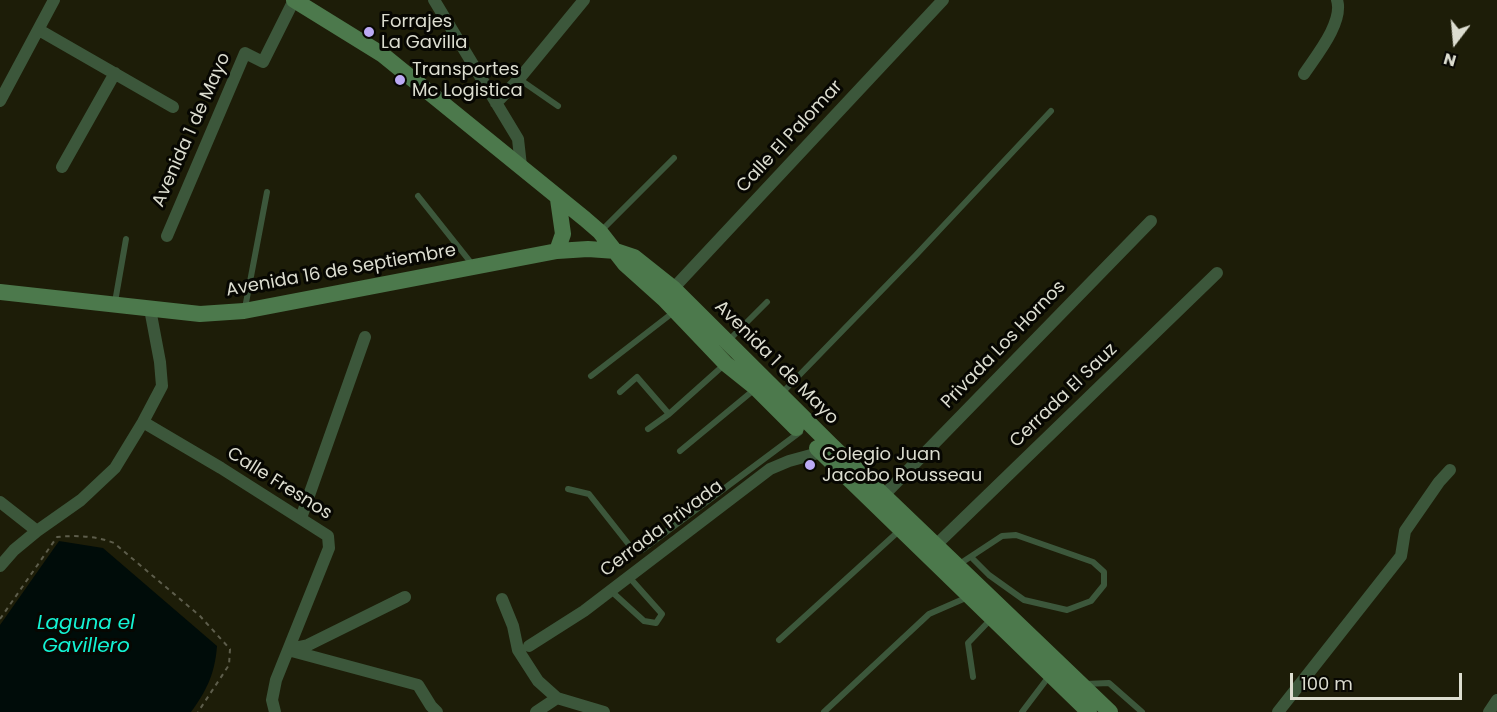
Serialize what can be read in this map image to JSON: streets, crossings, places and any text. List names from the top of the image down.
{
  "streets": {
    "main road": ["Avenida 1 de Mayo", "Avenida 16 de Septiembre"],
    "street": [
      "Calle El Palomar",
      "Privada Los Hornos",
      "Cerrada El Sauz",
      "Calle Fresnos",
      "Cerrada Privada"
    ]
  },
  "crossings": [
    ["Avenida 1 de Mayo", "Calle El Palomar"],
    ["Avenida 1 de Mayo", "Avenida 16 de Septiembre"],
    ["Avenida 1 de Mayo", "Privada Los Hornos"],
    ["Avenida 1 de Mayo", "Cerrada El Sauz"],
    ["Avenida 1 de Mayo", "Cerrada Privada"]
  ],
  "water": ["Laguna el Gavillero"],
  "places": ["Forrajes La Gavilla", "Transportes Mc Logistica", "Colegio Juan Jacobo Rousseau"],
  "scale_bar": "100 m",
  "north": "bottom"
}
